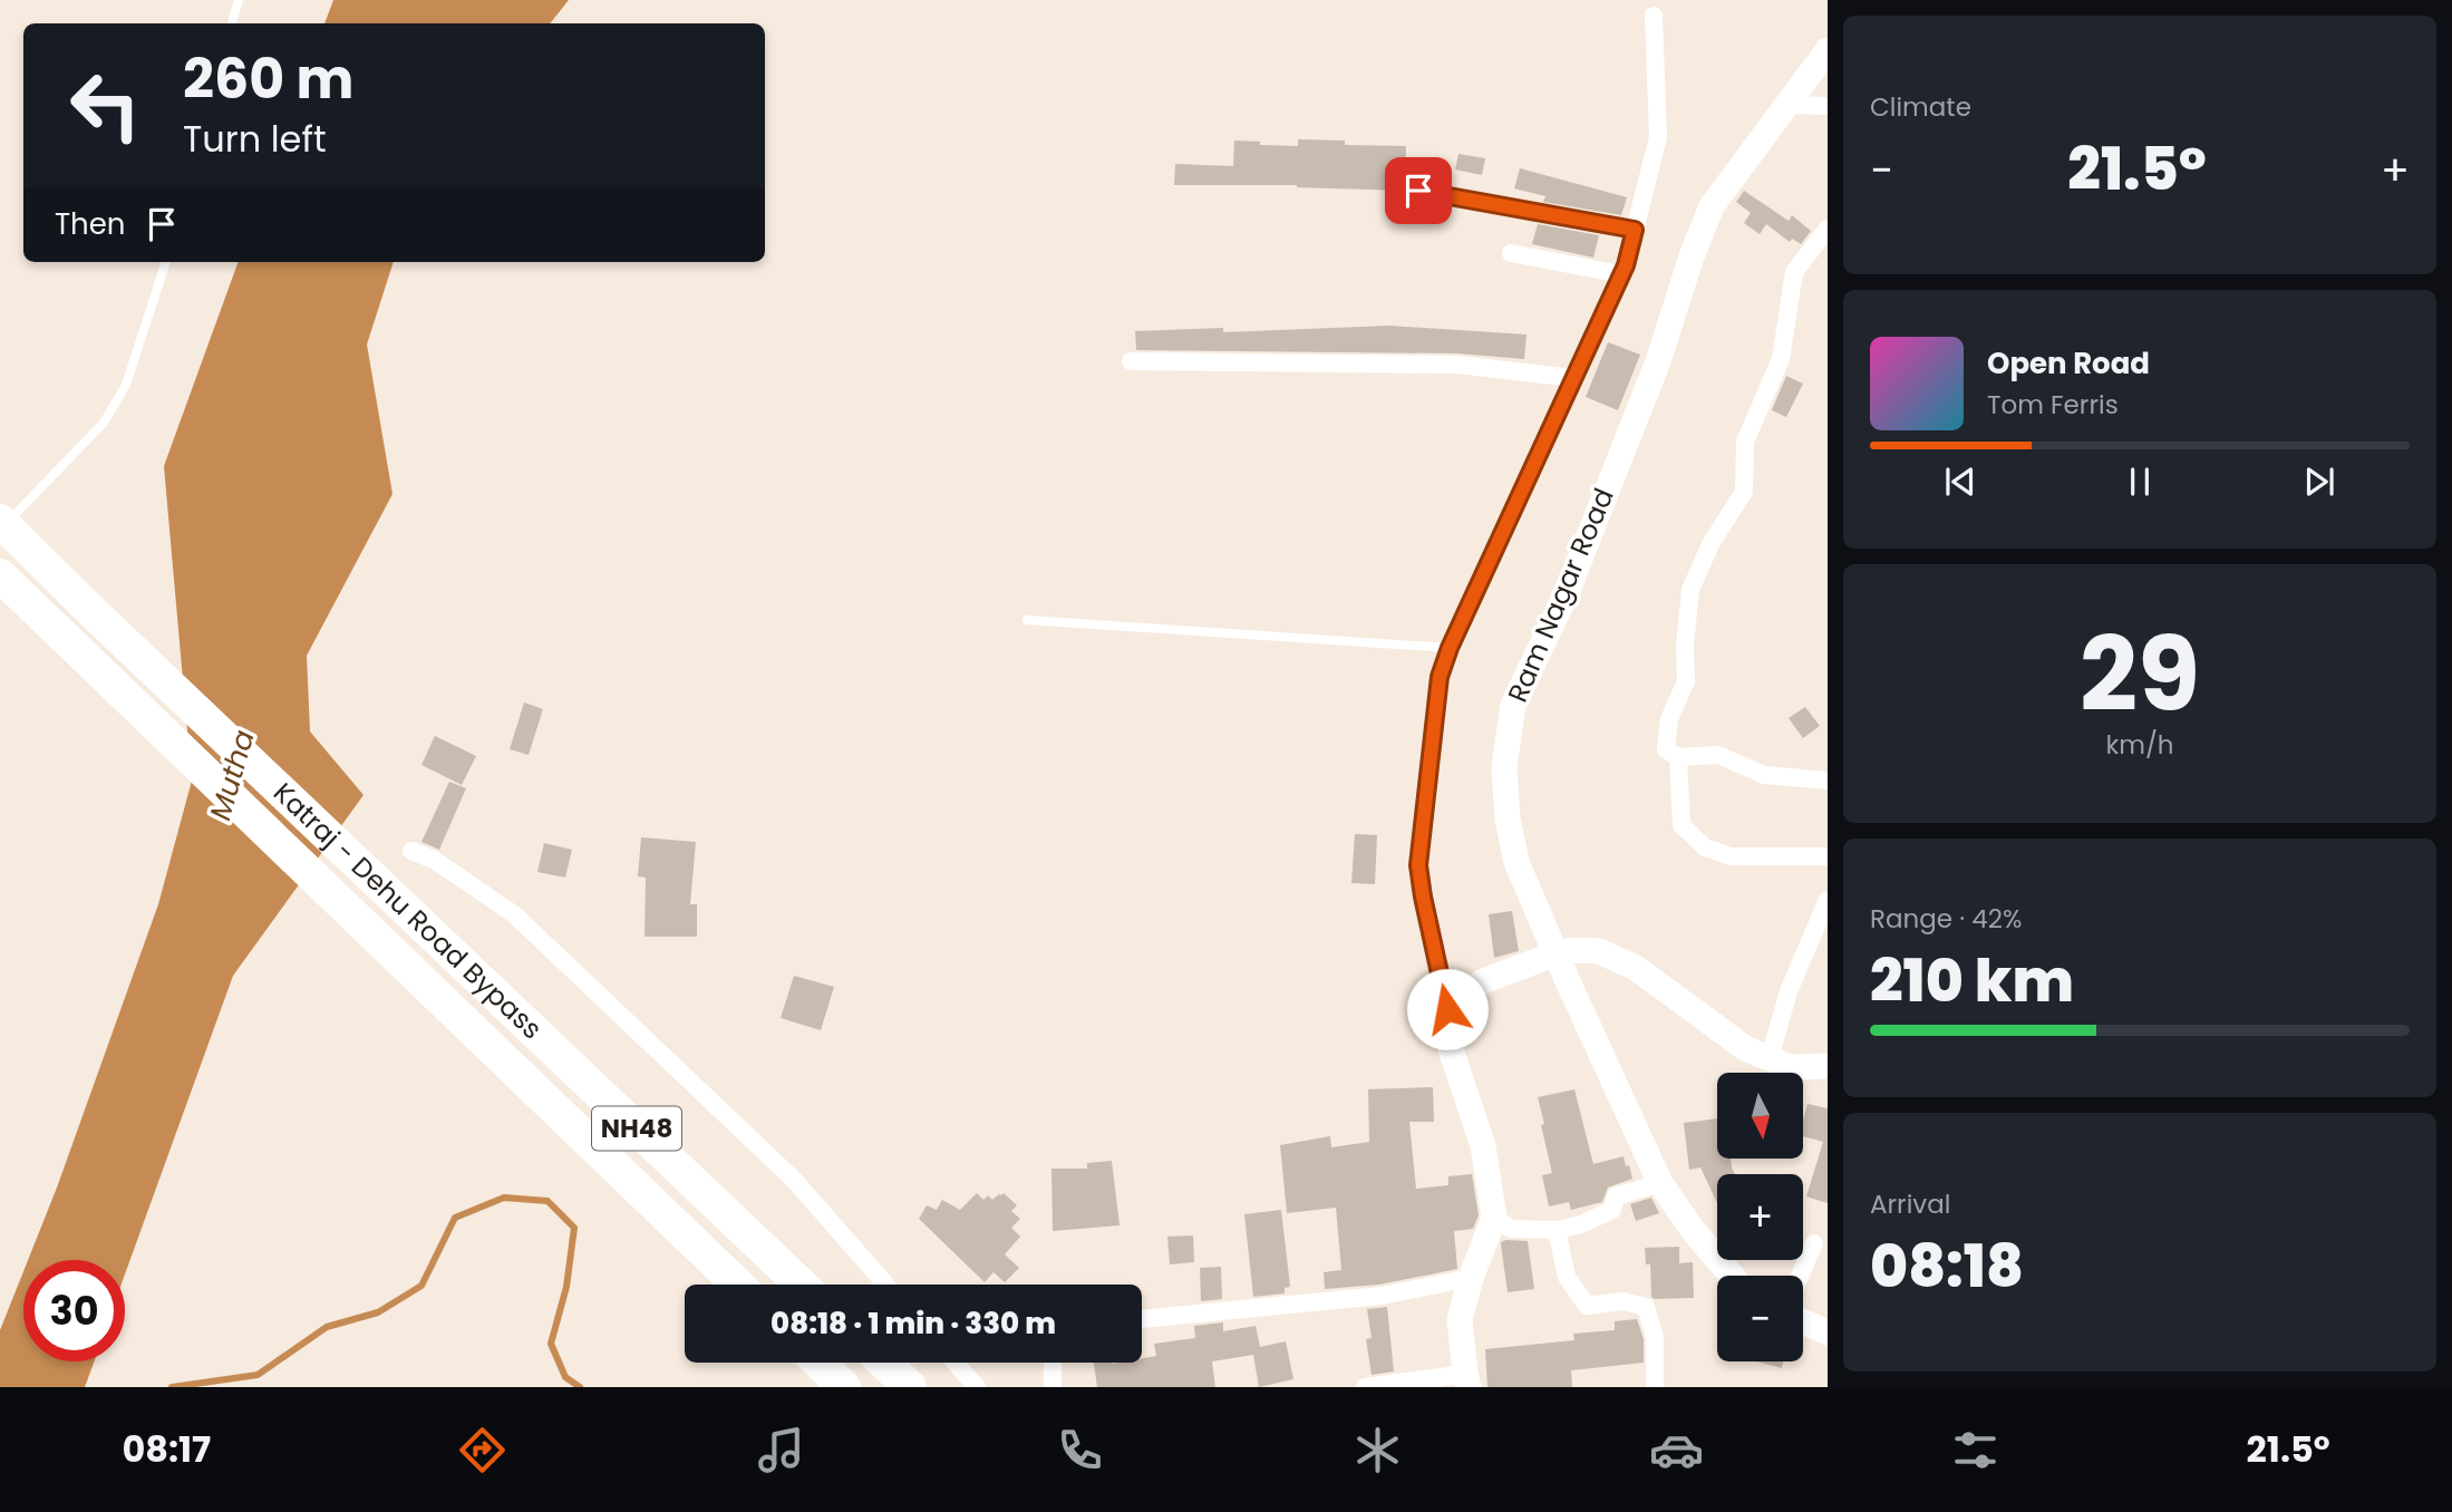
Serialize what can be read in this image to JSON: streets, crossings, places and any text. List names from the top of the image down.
{
  "streets": {
    "highway": ["Katraj - Dehu Road Bypass", "NH48"],
    "street": ["Ram Nagar Road"]
  },
  "water": ["Mutha"],
  "north": "bottom",
  "page": {
    "tile": [
      "Climate",
      ["29", "km/h"],
      ["Range · 42%", "210 km"],
      ["Arrival", "08:18"]
    ],
    "turn": ["260 m", "Turn left"],
    "heat": ["−", "21.5°", "+"],
    "then": "Then",
    "song": ["Open Road", "Tom Ferris"],
    "map_buttons": ["+", "−"],
    "limit": "30",
    "trip": "08:18 · 1 min · 330 m",
    "tabs": ["08:17", "21.5°"]
  }
}
